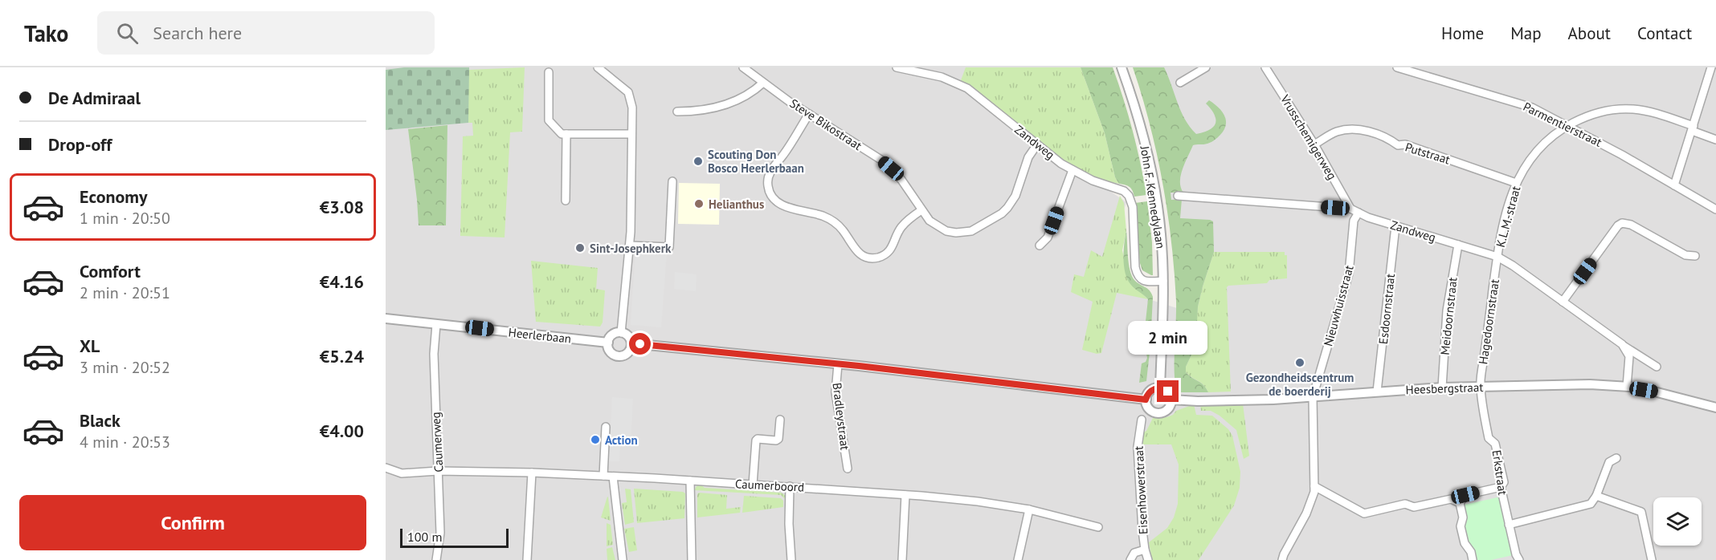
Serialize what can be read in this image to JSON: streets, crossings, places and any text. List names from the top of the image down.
{
  "streets": {
    "street": [
      "Steve Bikostraat",
      "Parmentierstraat",
      "Vrusschemigerweg",
      "Zandweg",
      "Putstraat",
      "John F. Kennedylaan",
      "K.L.M.-straat",
      "Nieuwhuisstraat",
      "Esdoornstraat",
      "Meidoornstraat",
      "Hagedoornstraat",
      "Heerlerbaan",
      "Heesbergstraat",
      "Bradleystraat",
      "Caumerweg",
      "Erkstraat",
      "Caumerboord",
      "Eisenhowerstraat"
    ]
  },
  "crossings": [
    ["Steve Bikostraat", "Zandweg"],
    ["Parmentierstraat", "K.L.M.-straat"],
    ["Vrusschemigerweg", "Zandweg"],
    ["Vrusschemigerweg", "Putstraat"],
    ["Zandweg", "John F. Kennedylaan"],
    ["Zandweg", "K.L.M.-straat"],
    ["Zandweg", "Nieuwhuisstraat"],
    ["Zandweg", "Esdoornstraat"],
    ["Zandweg", "Meidoornstraat"],
    ["Zandweg", "Hagedoornstraat"],
    ["Putstraat", "K.L.M.-straat"],
    ["John F. Kennedylaan", "Heesbergstraat"],
    ["K.L.M.-straat", "Hagedoornstraat"],
    ["Nieuwhuisstraat", "Heesbergstraat"],
    ["Esdoornstraat", "Heesbergstraat"],
    ["Meidoornstraat", "Heesbergstraat"],
    ["Hagedoornstraat", "Heesbergstraat"],
    ["Hagedoornstraat", "Erkstraat"],
    ["Heerlerbaan", "Caumerweg"],
    ["Heesbergstraat", "Erkstraat"],
    ["Caumerweg", "Caumerboord"]
  ],
  "places": [
    "Scouting Don Bosco Heerlerbaan",
    "Helianthus",
    "Sint-Josephkerk",
    "Gezondheidscentrum de boerderij",
    "Action"
  ],
  "scale_bar": "100 m",
  "page": {
    "header": "Tako",
    "search": "Search here",
    "nav": [
      "Home",
      "Map",
      "About",
      "Contact"
    ],
    "banner": ["De Admiraal", "Drop-off"],
    "list": [
      {
        "name": "Economy",
        "note": "1 min · 20:50",
        "value": "€3.08"
      },
      {
        "name": "Comfort",
        "note": "2 min · 20:51",
        "value": "€4.16"
      },
      {
        "name": "XL",
        "note": "3 min · 20:52",
        "value": "€5.24"
      },
      {
        "name": "Black",
        "note": "4 min · 20:53",
        "value": "€4.00"
      }
    ],
    "bubble": "2 min",
    "buttons": "Confirm",
    "scale": "100 m"
  }
}
